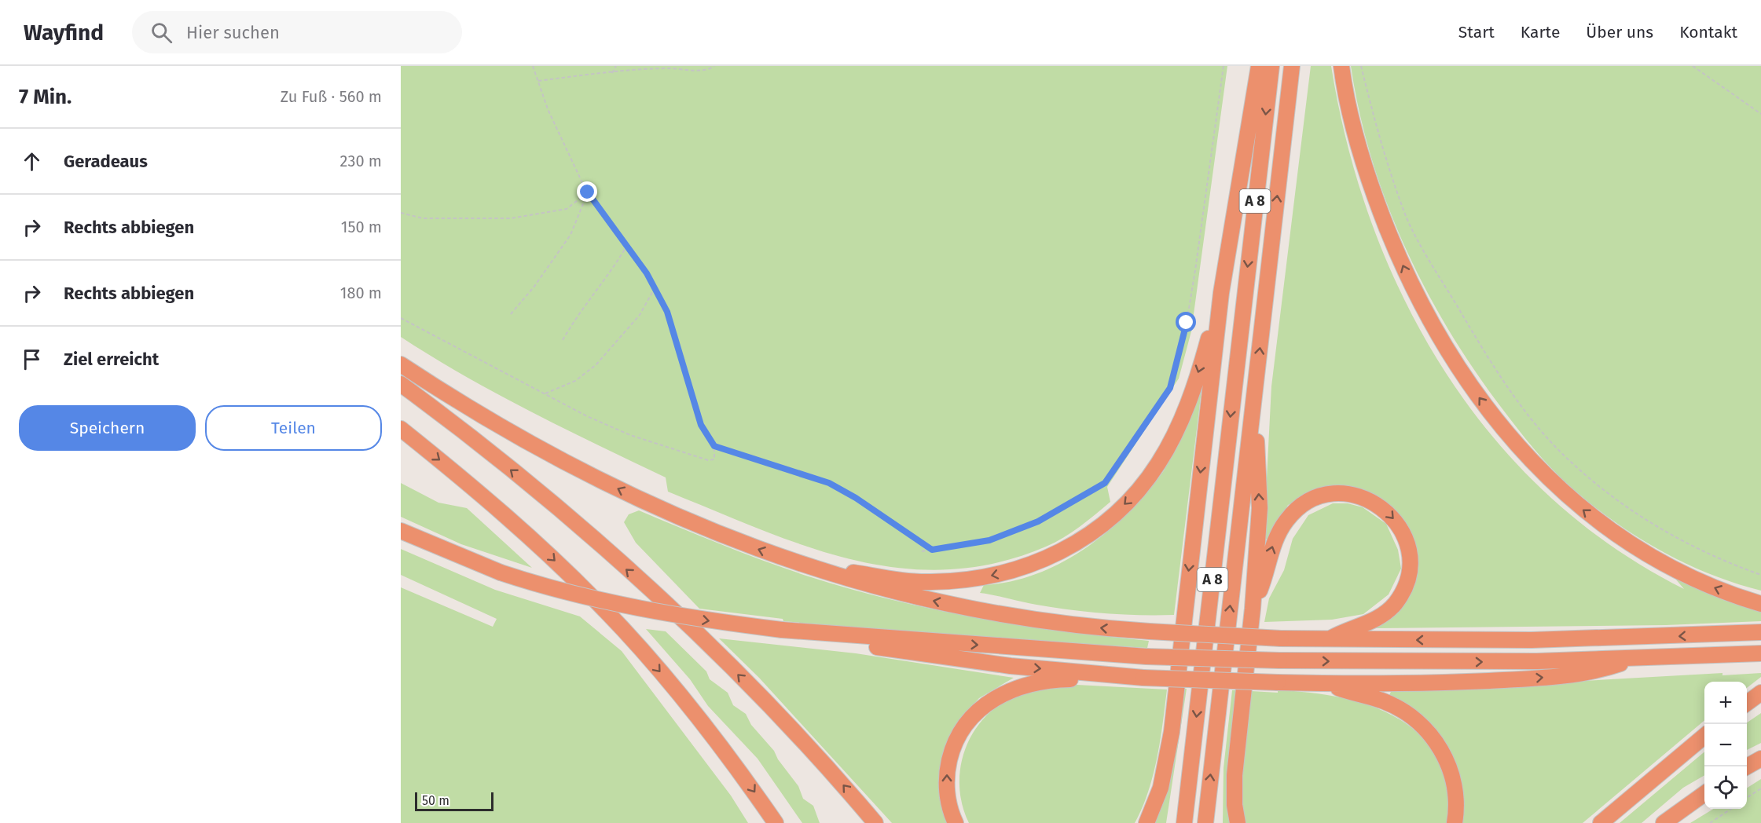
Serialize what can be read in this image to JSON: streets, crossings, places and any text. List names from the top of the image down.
{
  "streets": {
    "highway": ["A 8"]
  },
  "scale_bar": "50 m",
  "page": {
    "header": "Wayfind",
    "search": "Hier suchen",
    "nav": [
      "Start",
      "Karte",
      "Über uns",
      "Kontakt"
    ],
    "heading": ["7 Min.", "Zu Fuß · 560 m"],
    "list": [
      ["Geradeaus", "230 m"],
      ["Rechts abbiegen", "150 m"],
      ["Rechts abbiegen", "180 m"],
      "Ziel erreicht"
    ],
    "buttons": ["Speichern", "Teilen"],
    "map_buttons": ["+", "−"],
    "scale": "50 m"
  }
}
